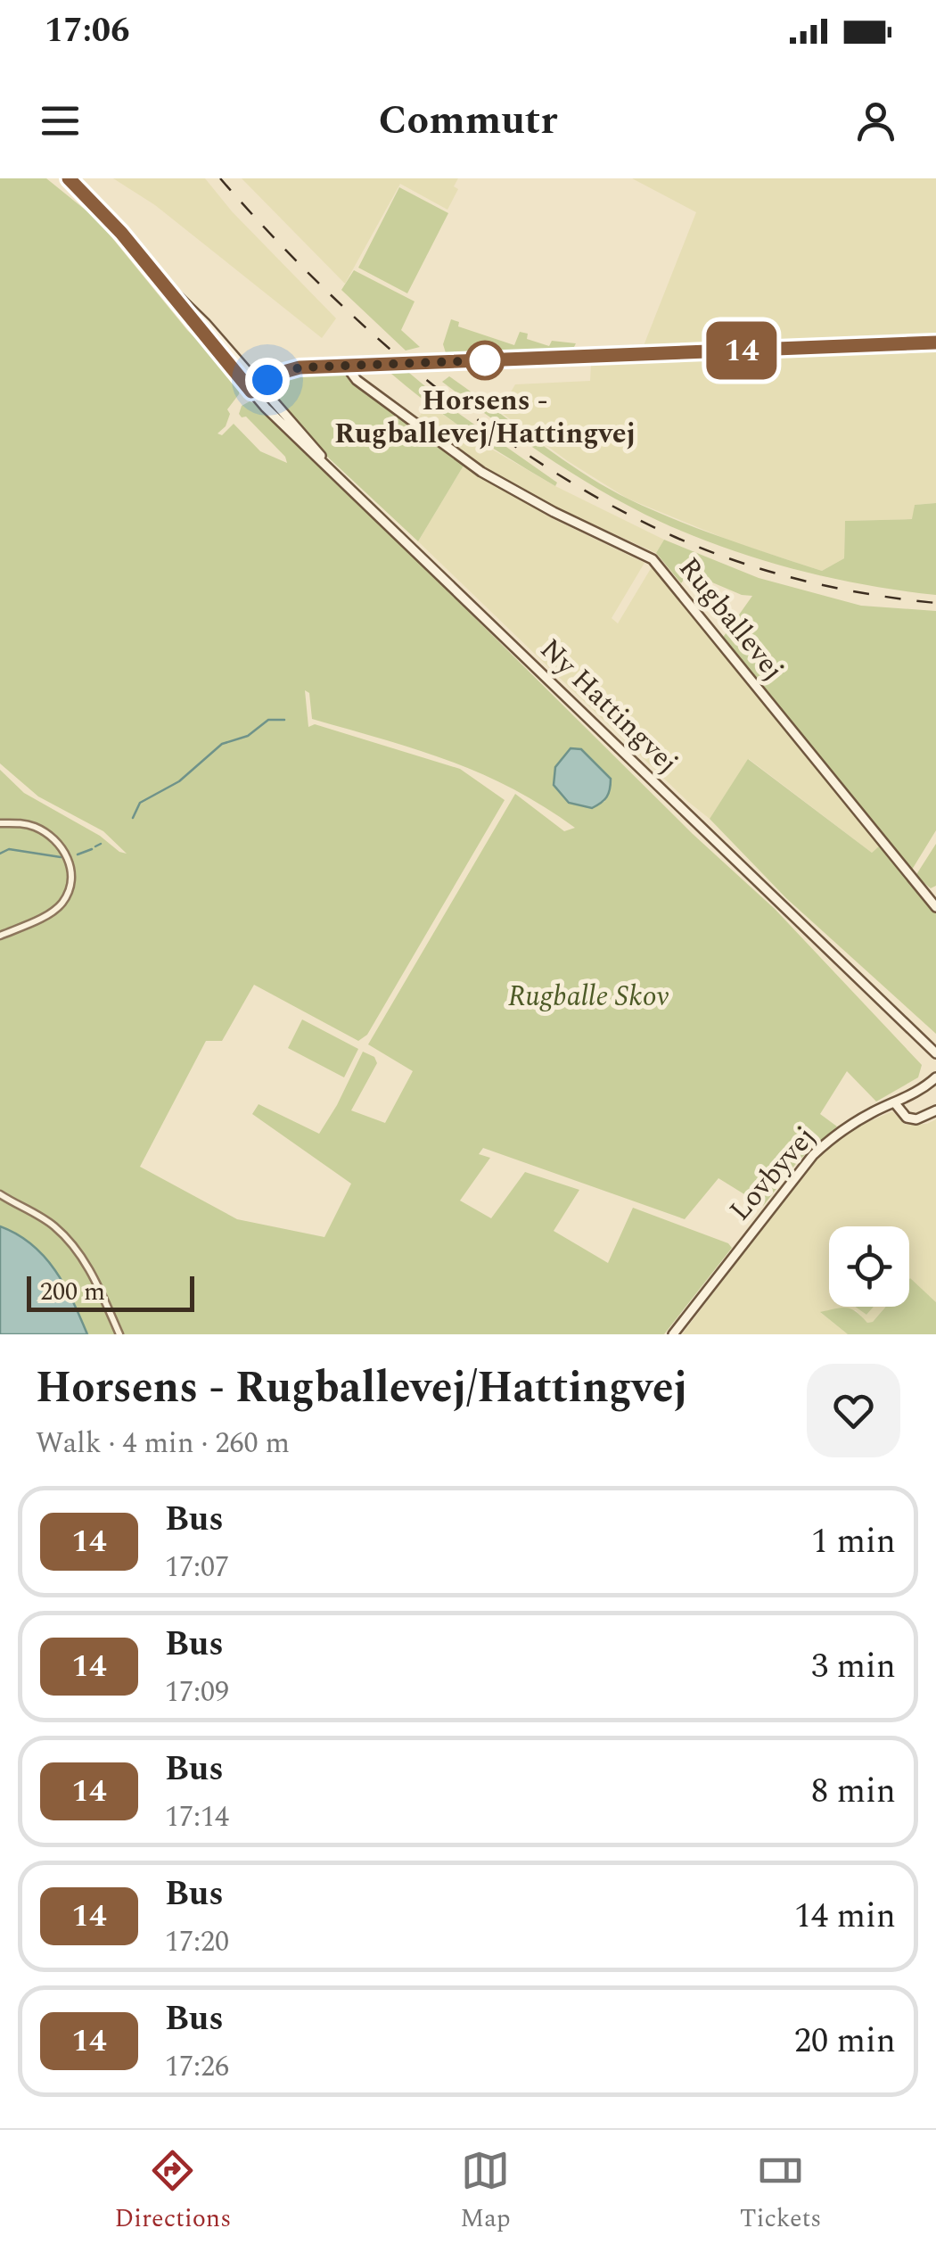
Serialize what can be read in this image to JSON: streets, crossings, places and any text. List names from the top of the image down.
{
  "streets": {
    "street": ["Rugballevej", "Ny Hattingvej", "Lovbyvej"]
  },
  "parks": ["Rugballe Skov"],
  "places": ["Horsens - Rugballevej/Hattingvej"],
  "lines": ["bus line 14"],
  "scale_bar": "200 m",
  "page": {
    "status": "17:06",
    "header": "Commutr",
    "on_map": "14",
    "scale": "200 m",
    "heading": ["Horsens - Rugballevej/Hattingvej", "Walk · 4 min · 260 m"],
    "list": [
      {
        "mark": "14",
        "name": "Bus",
        "note": "17:07",
        "value": "1 min"
      },
      {
        "mark": "14",
        "name": "Bus",
        "note": "17:09",
        "value": "3 min"
      },
      {
        "mark": "14",
        "name": "Bus",
        "note": "17:14",
        "value": "8 min"
      },
      {
        "mark": "14",
        "name": "Bus",
        "note": "17:20",
        "value": "14 min"
      },
      {
        "mark": "14",
        "name": "Bus",
        "note": "17:26",
        "value": "20 min"
      }
    ],
    "tabs": ["Directions", "Map", "Tickets"]
  }
}
